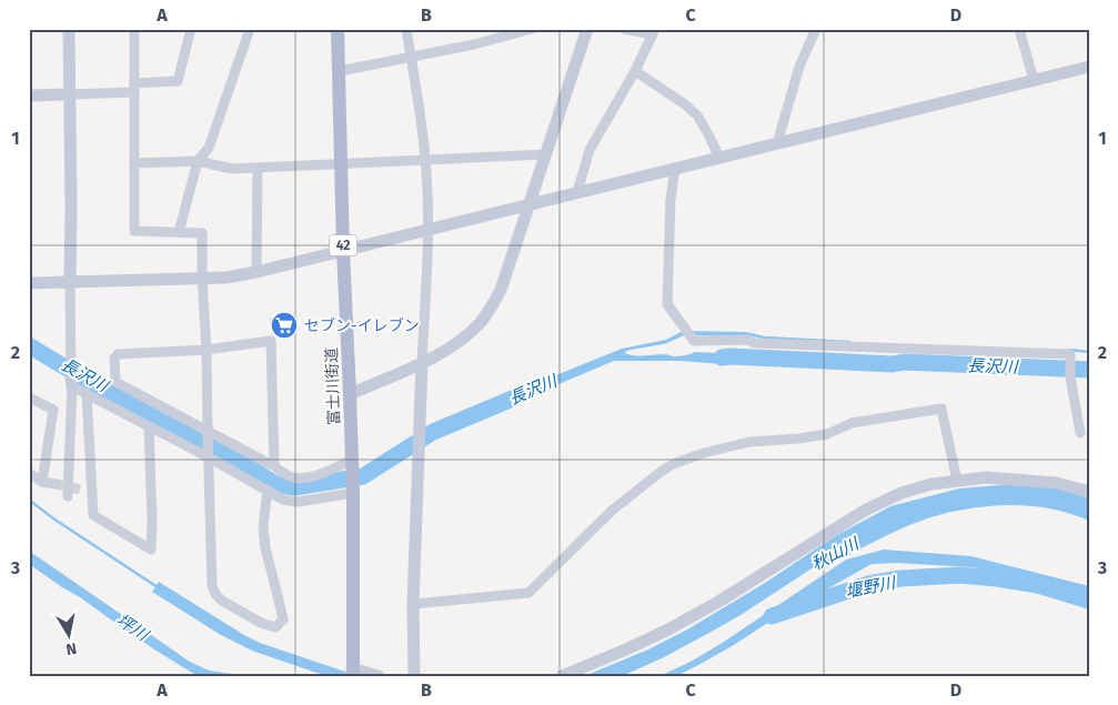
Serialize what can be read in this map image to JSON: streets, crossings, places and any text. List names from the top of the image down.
{
  "streets": {
    "main road": ["42", "富士川街道"]
  },
  "water": [
    "長沢川",
    "秋山川",
    "堰野川",
    "坪川"
  ],
  "places": {
    "supermarket": ["セブン-イレブン"]
  },
  "north": "bottom",
  "grid": {
    "columns": [
      "A",
      "B",
      "C",
      "D"
    ],
    "rows": ["1", "2", "3"]
  }
}
